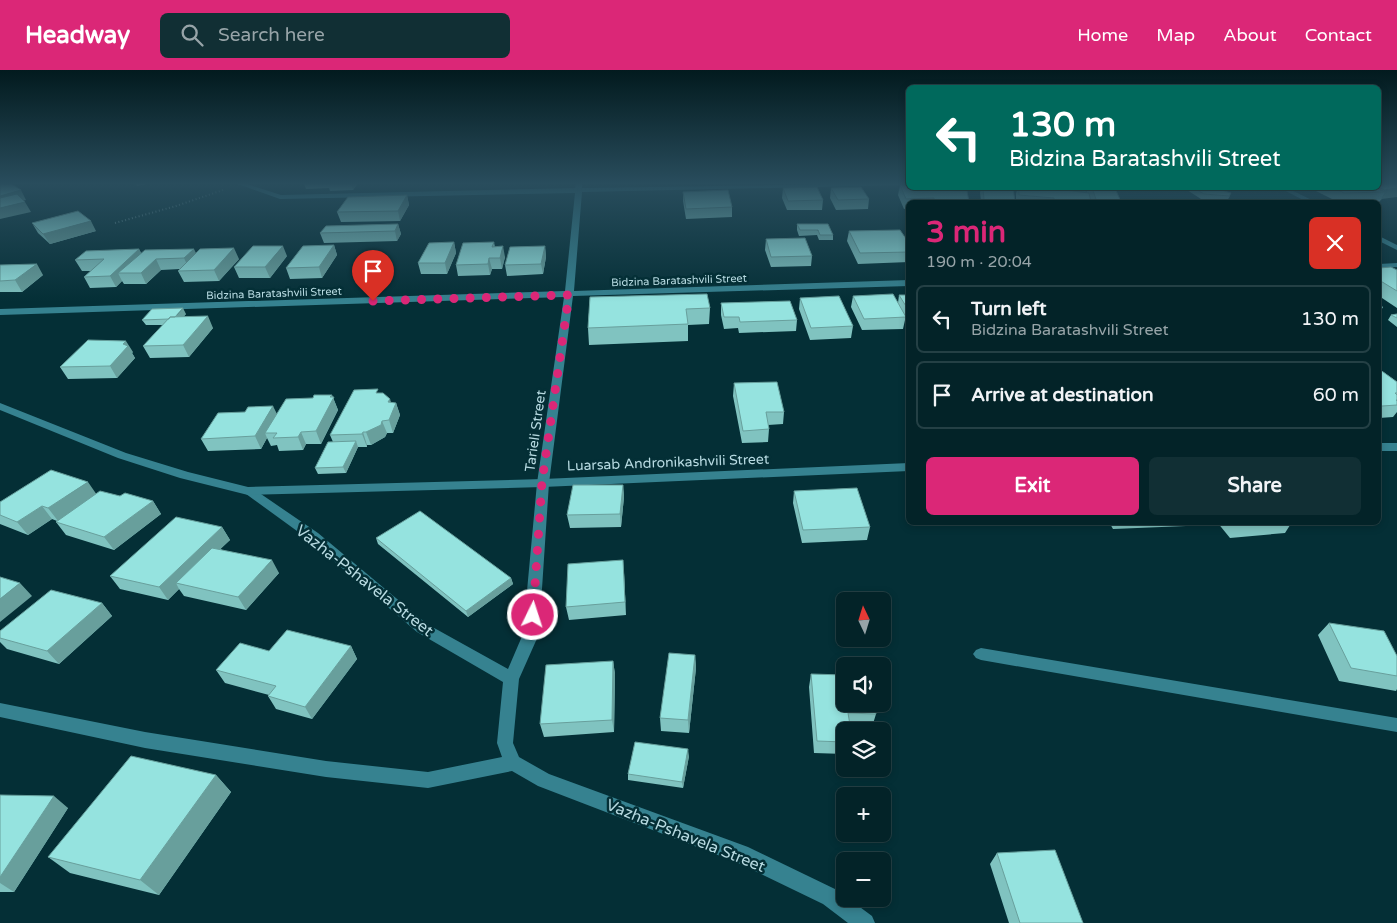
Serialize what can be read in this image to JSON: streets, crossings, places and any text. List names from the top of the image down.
{
  "streets": {
    "street": [
      "Bidzina Baratashvili Street",
      "Tarieli Street",
      "Luarsab Andronikashvili Street",
      "Vazha-Pshavela Street"
    ]
  },
  "crossings": [
    ["Bidzina Baratashvili Street", "Tarieli Street"],
    ["Tarieli Street", "Luarsab Andronikashvili Street"],
    ["Tarieli Street", "Vazha-Pshavela Street"],
    ["Luarsab Andronikashvili Street", "Vazha-Pshavela Street"]
  ],
  "north": "top",
  "page": {
    "header": "Headway",
    "search": "Search here",
    "nav": [
      "Home",
      "Map",
      "About",
      "Contact"
    ],
    "turn": ["130 m", "Bidzina Baratashvili Street"],
    "heading": ["3 min", "190 m · 20:04"],
    "list": [
      {
        "name": "Turn left",
        "note": "Bidzina Baratashvili Street",
        "value": "130 m"
      },
      {
        "name": "Arrive at destination",
        "value": "60 m"
      }
    ],
    "buttons": ["Exit", "Share"],
    "map_buttons": ["+", "−"]
  }
}
